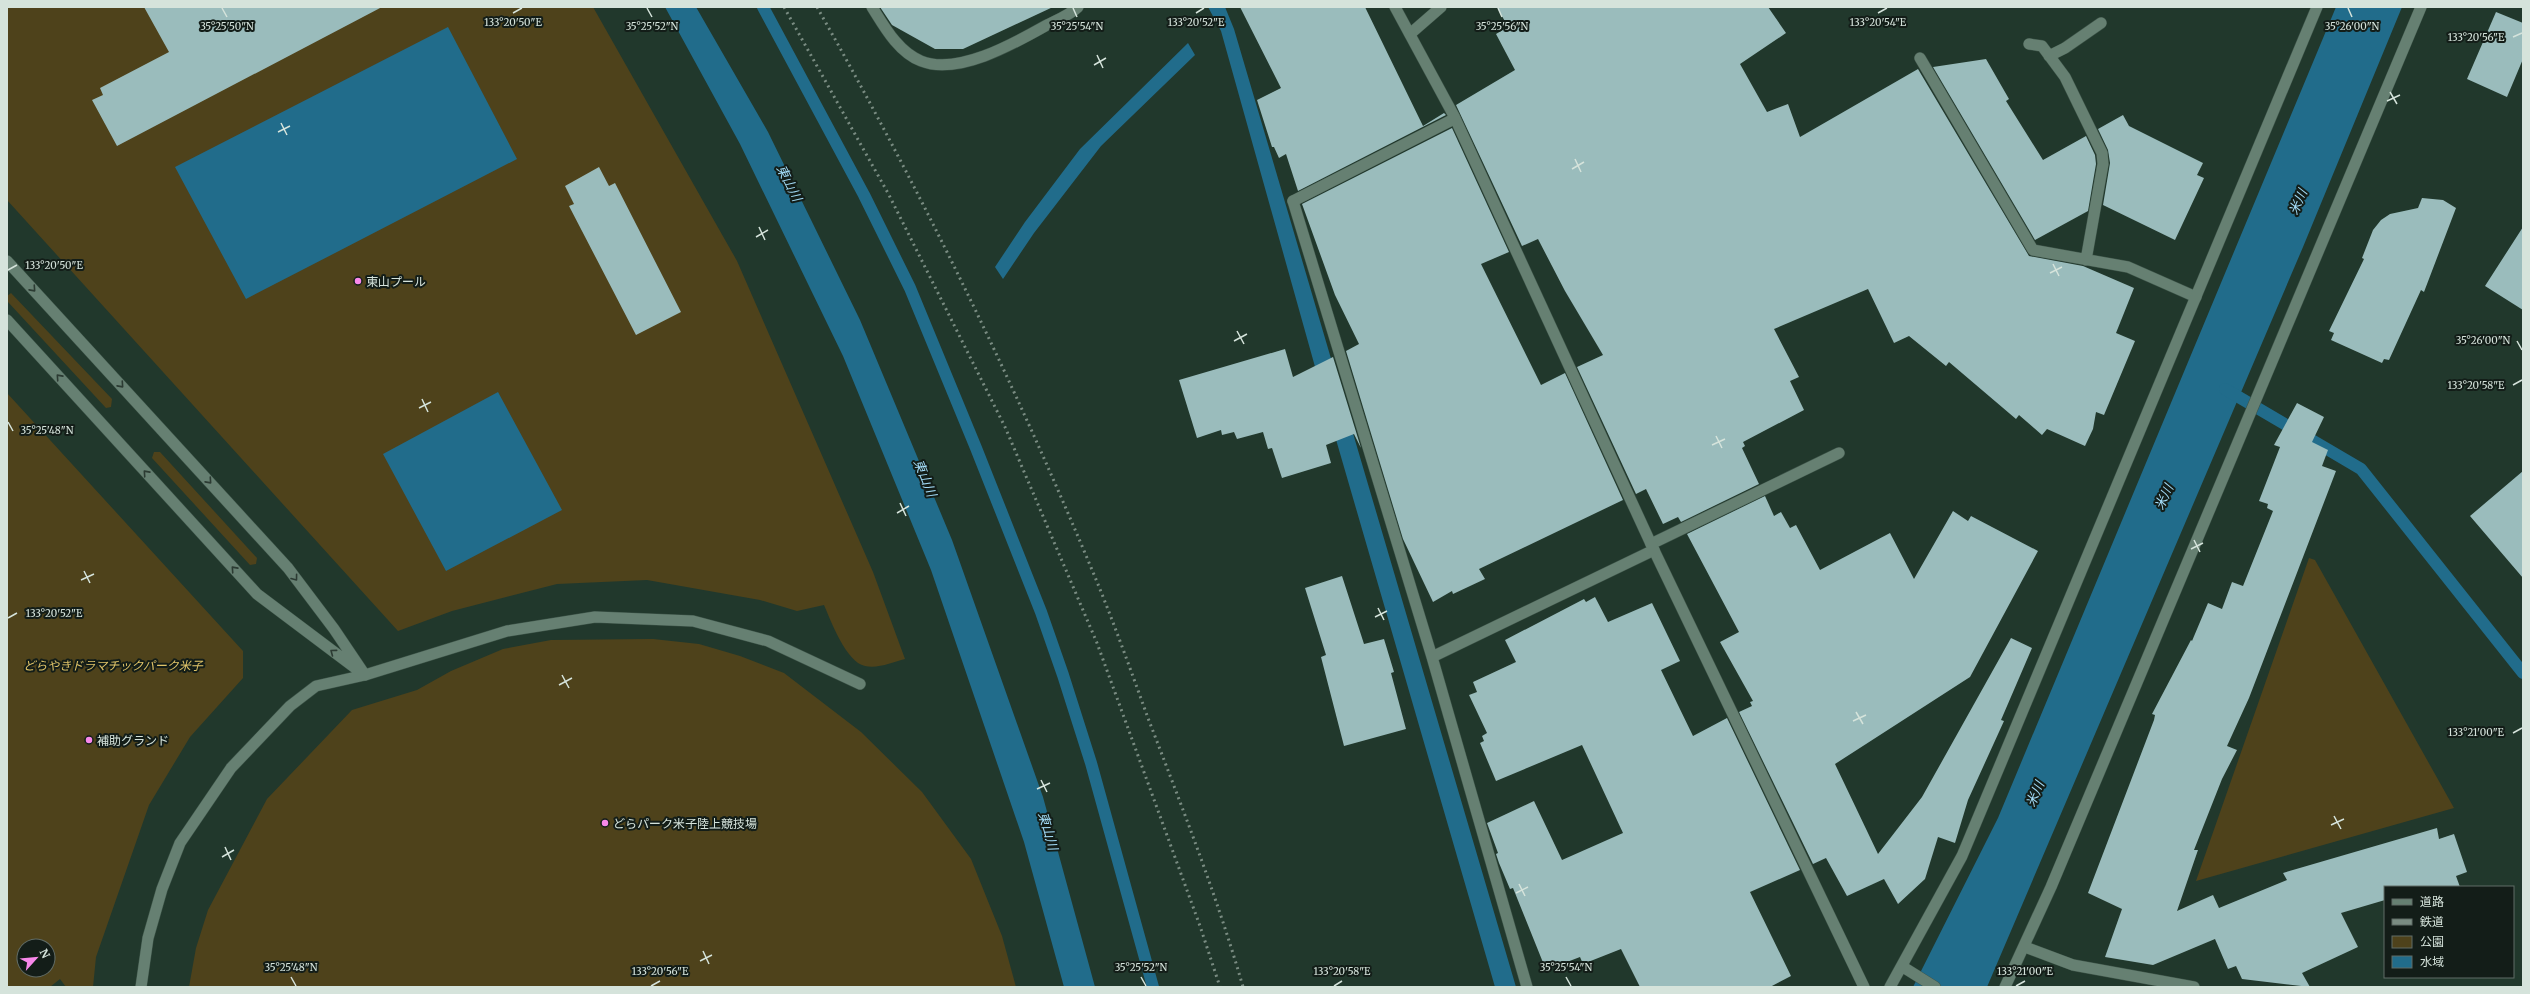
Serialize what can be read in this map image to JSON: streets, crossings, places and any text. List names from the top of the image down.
{
  "water": ["東山川", "米川"],
  "parks": ["どらやきドラマチックパーク米子"],
  "places": ["東山プール", "補助グランド", "どらパーク米子陸上競技場"],
  "legend": [
    "道路",
    "鉄道",
    "公園",
    "水域"
  ],
  "north": "top right",
  "coordinates": [
    "133°20'50\"E",
    "133°20'52\"E",
    "133°20'54\"E",
    "35°25'50\"N",
    "35°25'52\"N",
    "35°25'54\"N",
    "35°25'56\"N",
    "35°26'00\"N",
    "133°20'56\"E",
    "133°20'58\"E",
    "35°25'48\"N",
    "133°21'00\"E"
  ]
}
